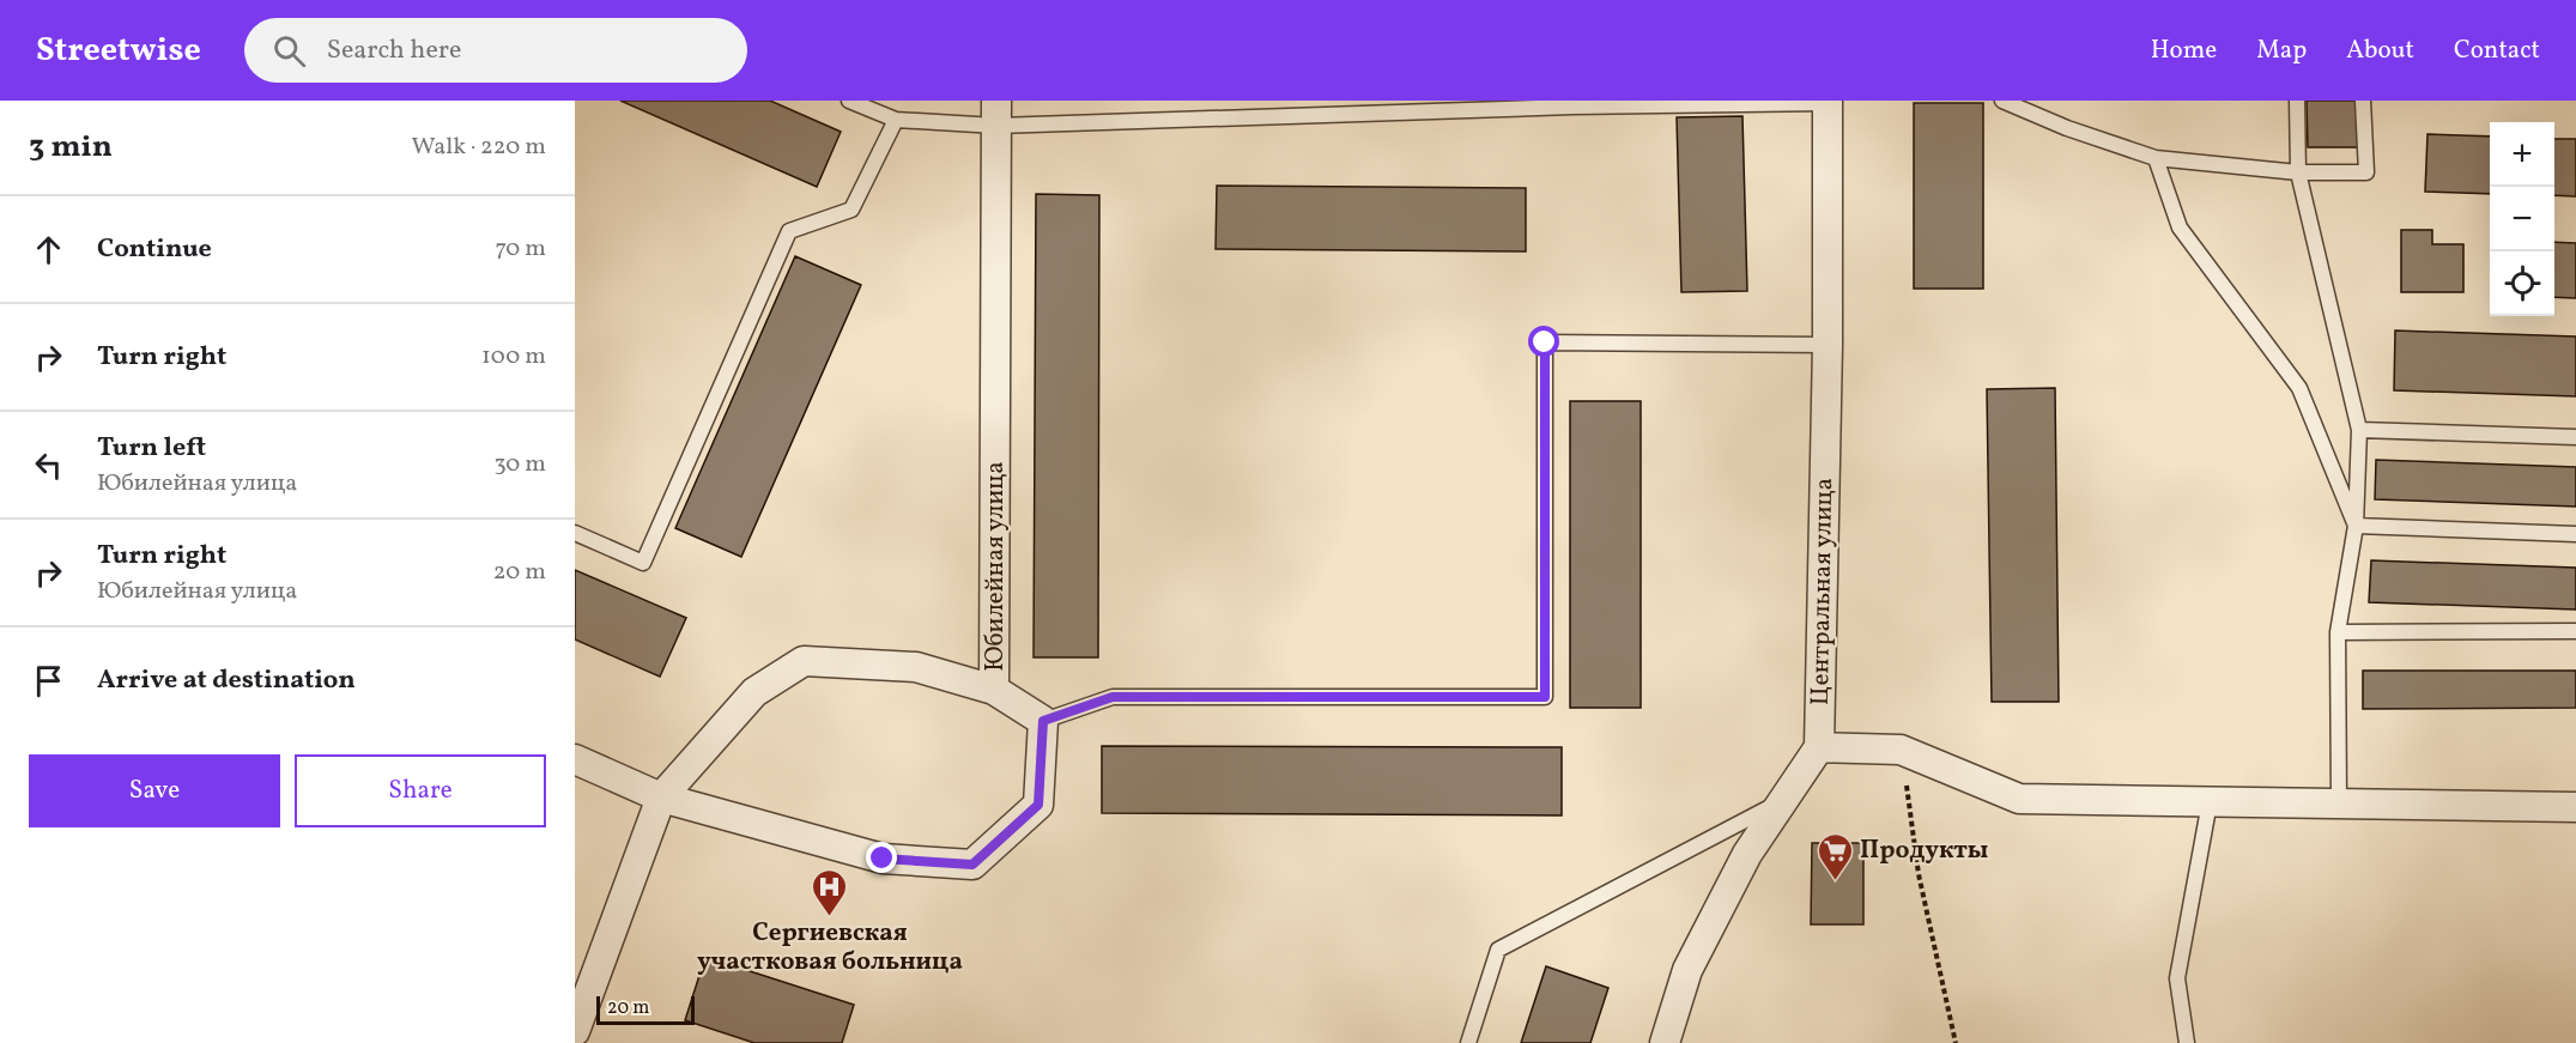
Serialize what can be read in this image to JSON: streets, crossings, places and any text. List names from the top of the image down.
{
  "streets": {
    "street": ["Юбилейная улица", "Центральная улица"]
  },
  "places": {
    "supermarket": ["Продукты"],
    "hospital": ["Сергиевская участковая больница"]
  },
  "scale_bar": "20 m",
  "page": {
    "header": "Streetwise",
    "search": "Search here",
    "nav": [
      "Home",
      "Map",
      "About",
      "Contact"
    ],
    "heading": ["3 min", "Walk · 220 m"],
    "map_buttons": ["+", "−"],
    "list": [
      ["Continue", "70 m"],
      ["Turn right", "100 m"],
      ["Turn left", "Юбилейная улица", "30 m"],
      ["Turn right", "Юбилейная улица", "20 m"],
      "Arrive at destination"
    ],
    "buttons": ["Save", "Share"],
    "scale": "20 m"
  }
}
